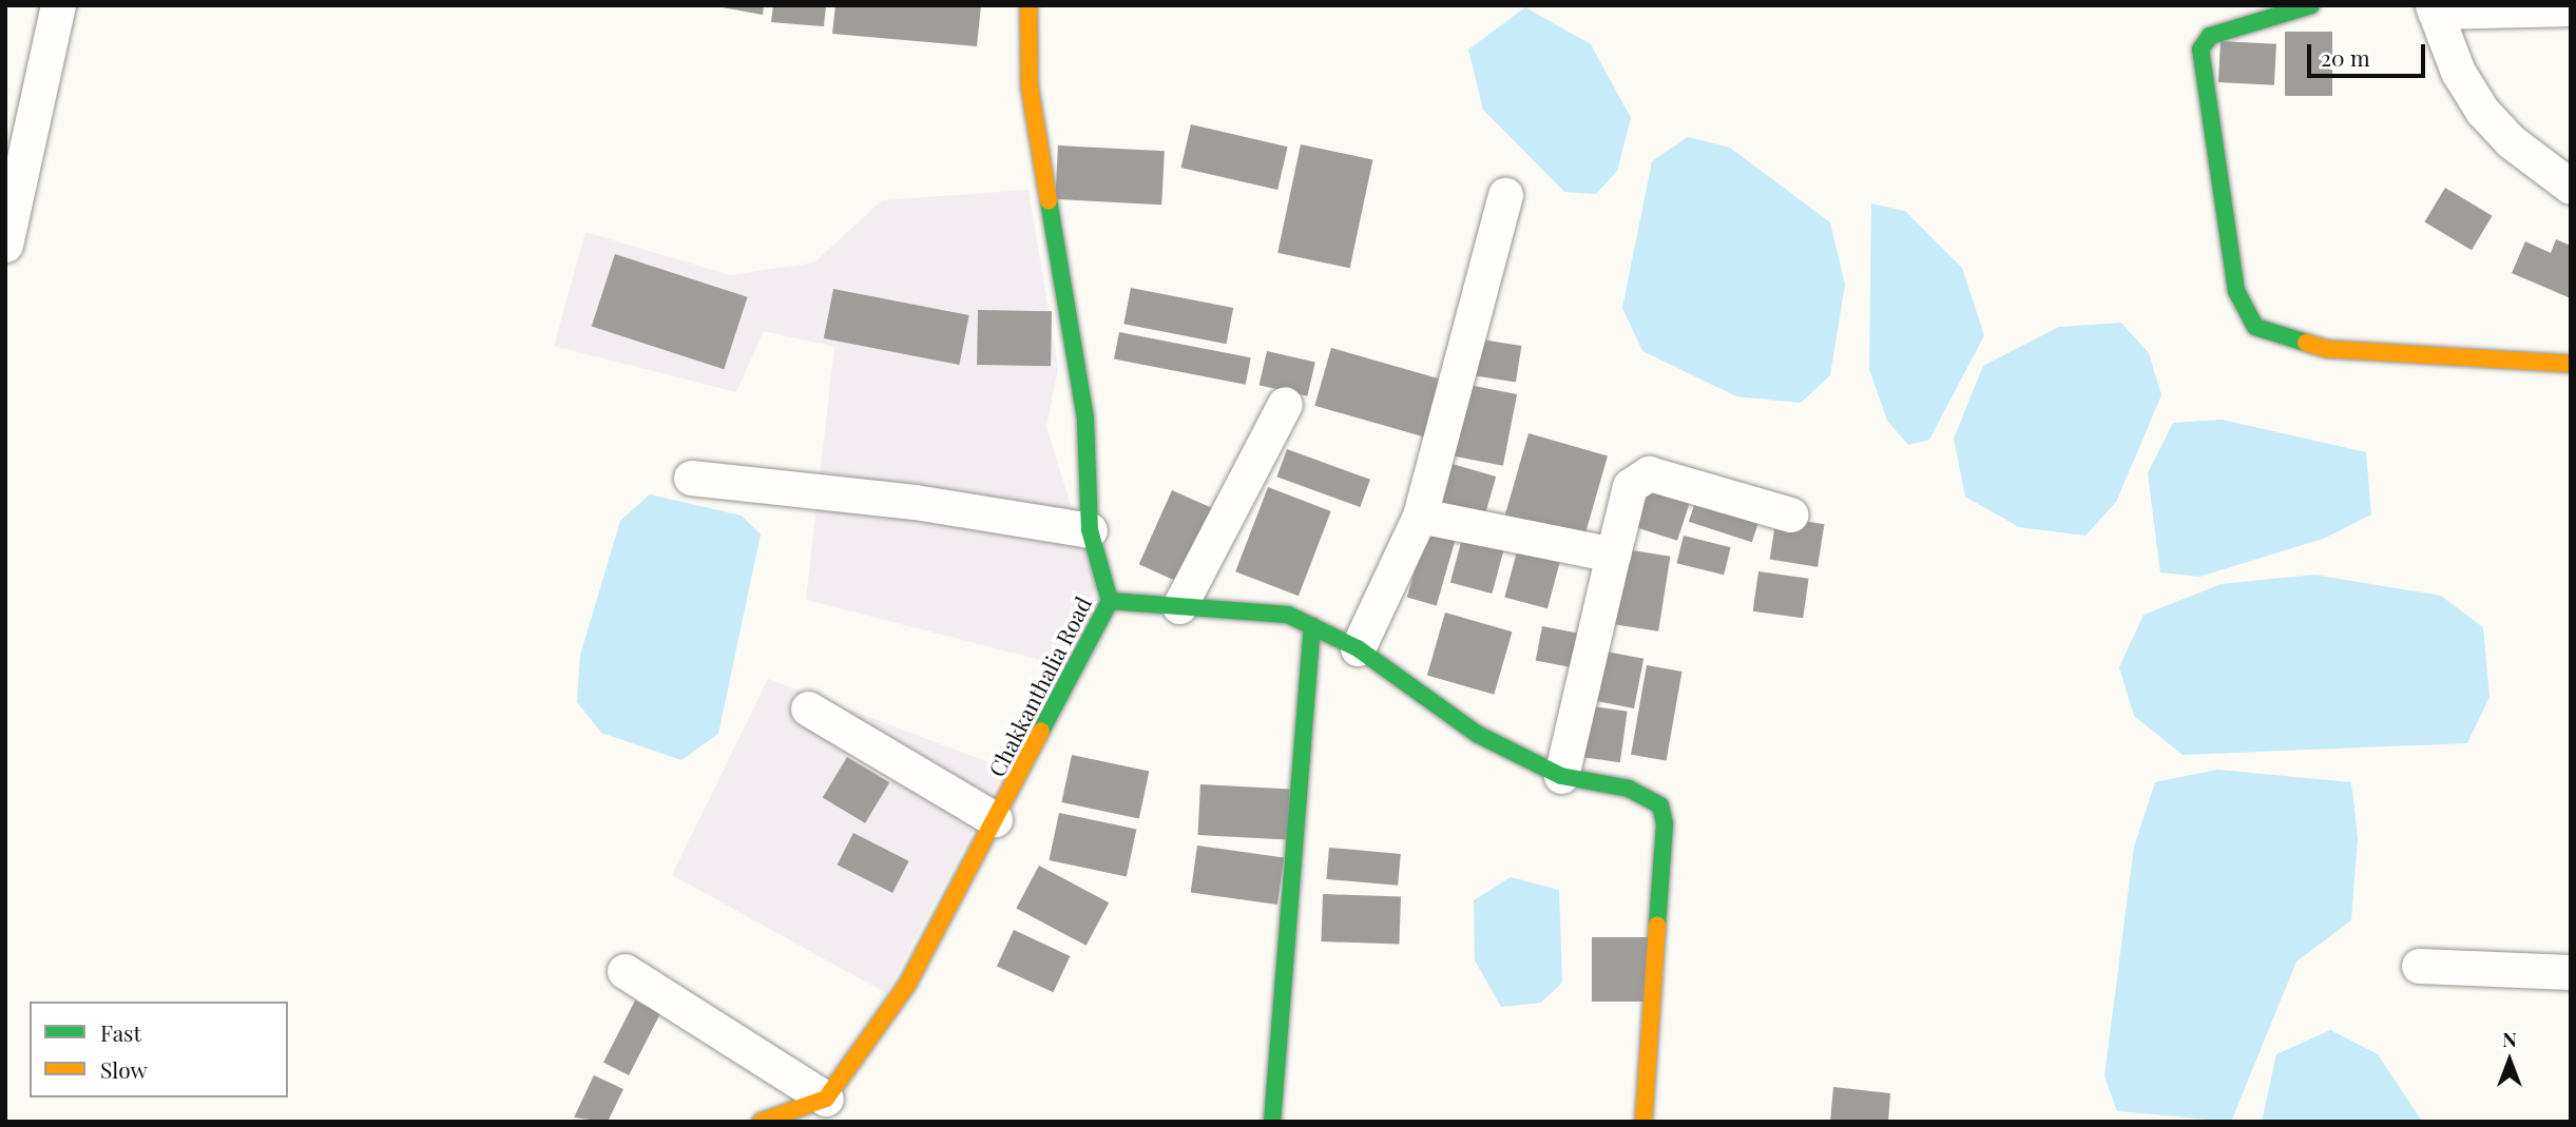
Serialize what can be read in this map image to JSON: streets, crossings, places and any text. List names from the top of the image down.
{
  "streets": {
    "street": ["Chakkanthalia Road"]
  },
  "legend": ["Fast", "Slow"],
  "scale_bar": "20 m",
  "north": "top"
}
